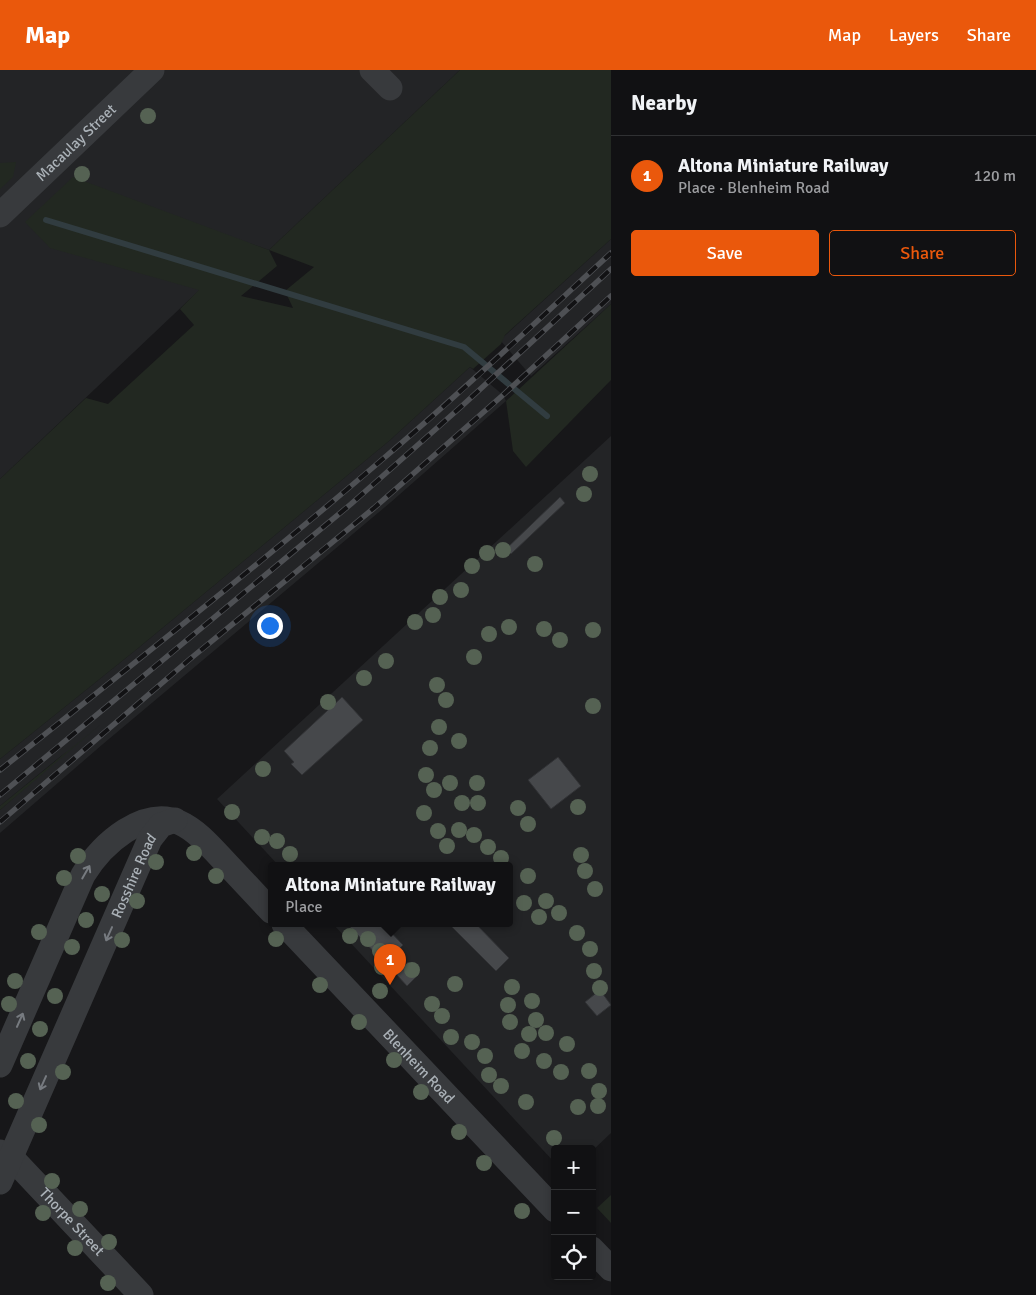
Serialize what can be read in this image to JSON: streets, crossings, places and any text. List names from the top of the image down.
{
  "streets": {
    "street": [
      "Macaulay Street",
      "Rosshire Road",
      "Blenheim Road",
      "Thorpe Street"
    ]
  },
  "crossings": [
    ["Rosshire Road", "Thorpe Street"]
  ],
  "page": {
    "header": "Map",
    "nav": ["Map", "Layers", "Share"],
    "heading": "Nearby",
    "list": [
      {
        "mark": "1",
        "name": "Altona Miniature Railway",
        "note": "Place · Blenheim Road",
        "value": "120 m"
      }
    ],
    "buttons": ["Save", "Share"],
    "popup": ["Altona Miniature Railway", "Place"],
    "pins": "1",
    "map_buttons": ["+", "−"]
  }
}
